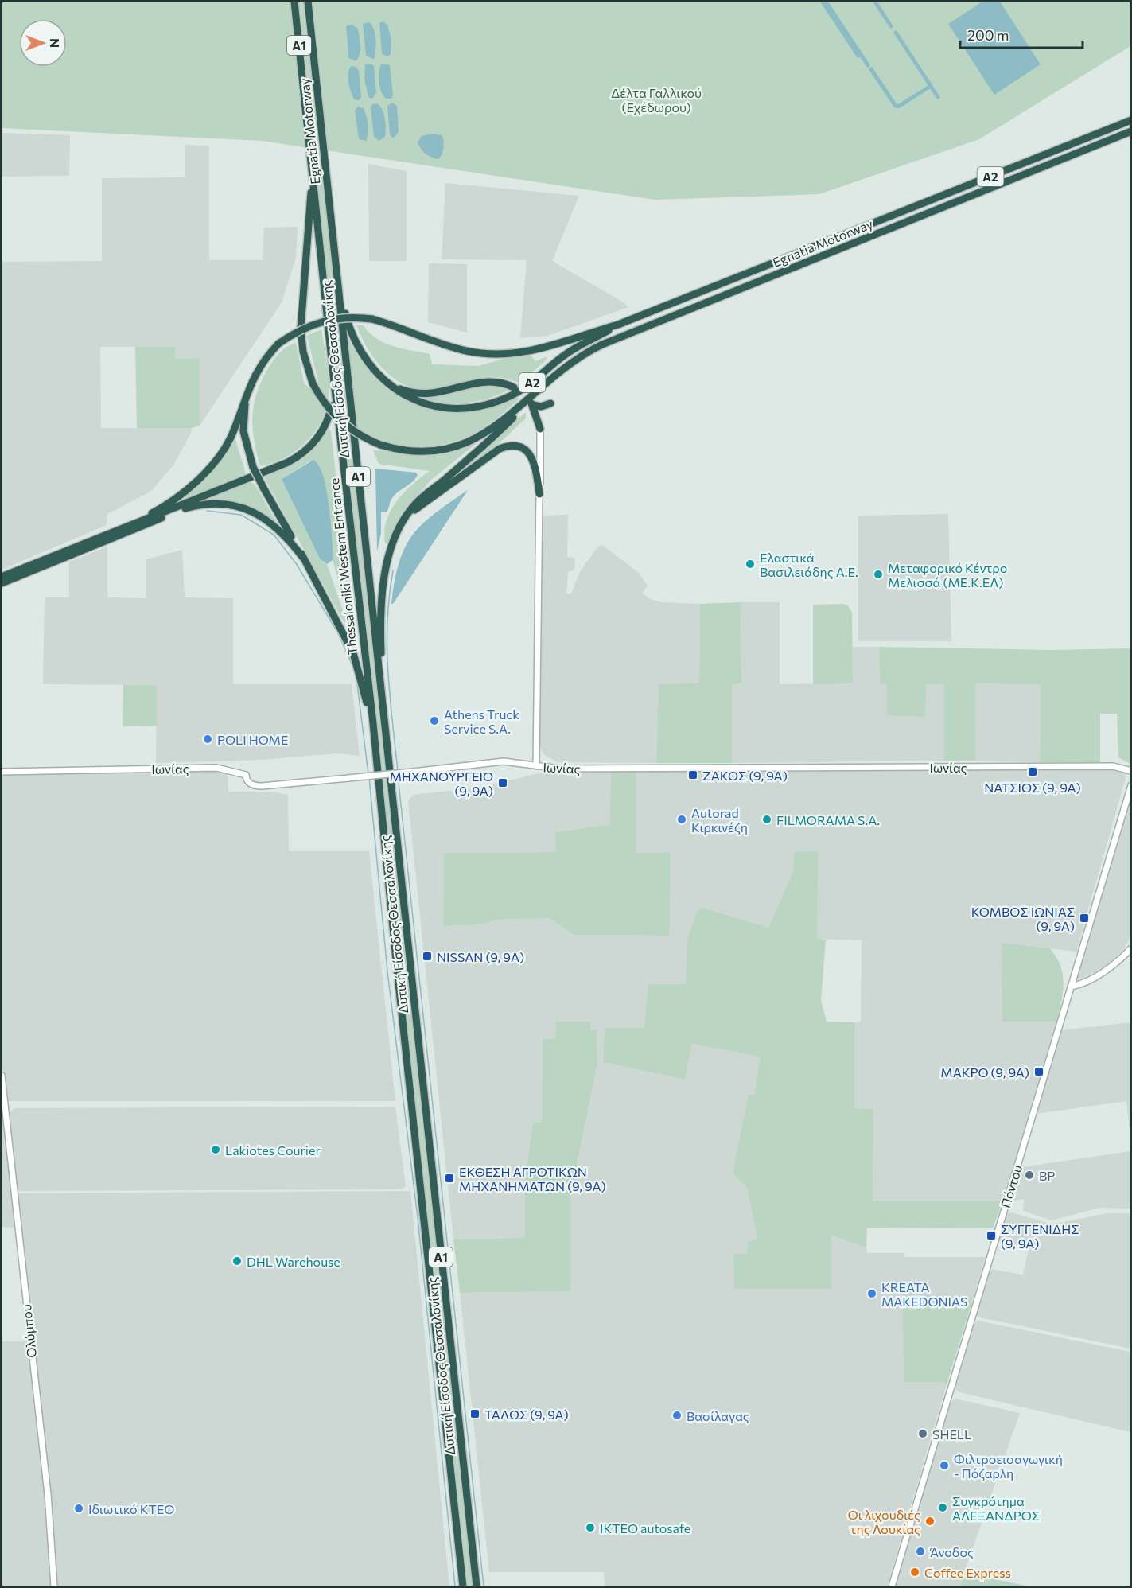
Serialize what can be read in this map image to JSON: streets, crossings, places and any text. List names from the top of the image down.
{
  "streets": {
    "highway": [
      "Α1",
      "Egnatia Motorway",
      "Α2",
      "Δυτική Είσοδος Θεσσαλονίκης",
      "Thessaloniki Western Entrance"
    ],
    "street": ["Ιωνίας", "Πόντου", "Ολύμπου"]
  },
  "crossings": [
    ["Egnatia Motorway", "Α2"],
    ["Egnatia Motorway", "Δυτική Είσοδος Θεσσαλονίκης"],
    ["Egnatia Motorway", "Thessaloniki Western Entrance"],
    ["Α2", "Δυτική Είσοδος Θεσσαλονίκης"],
    ["Α2", "Thessaloniki Western Entrance"],
    ["Δυτική Είσοδος Θεσσαλονίκης", "Thessaloniki Western Entrance"]
  ],
  "parks": ["Δέλτα Γαλλικού (Εχέδωρου)"],
  "places": {
    "other": [
      "Ελαστικά Βασιλειάδης Α.Ε.",
      "Μεταφορικό Κέντρο Μελισσά (ΜΕ.Κ.ΕΛ)",
      "Athens Truck Service S.A.",
      "POLI HOME",
      "Autorad Κιρκινέζη",
      "FILMORAMA S.A.",
      "Lakiotes Courier",
      "BP",
      "DHL Warehouse",
      "KREATA MAKEDONIAS",
      "Βασίλαγας",
      "SHELL",
      "Φιλτροεισαγωγική - Πόζαρλη",
      "Συγκρότημα ΑΛΕΞΑΝΔΡΟΣ",
      "Ιδιωτικό ΚΤΕΟ",
      "Οι λιχουδιές της Λουκίας",
      "ΙΚΤΕΟ autosafe",
      "Άνοδος",
      "Coffee Express"
    ],
    "transit": [
      "ΝΑΤΣΙΟΣ (9, 9Α)",
      "ΖΑΚΟΣ (9, 9Α)",
      "ΜΗΧΑΝΟΥΡΓΕΙΟ (9, 9Α)",
      "ΚΟΜΒΟΣ ΙΩΝΙΑΣ (9, 9Α)",
      "NISSAN (9, 9Α)",
      "ΜΑΚΡΟ (9, 9Α)",
      "ΕΚΘΕΣΗ ΑΓΡΟΤΙΚΩΝ ΜΗΧΑΝΗΜΑΤΩΝ (9, 9Α)",
      "ΣΥΓΓΕΝΙΔΗΣ (9, 9Α)",
      "ΤΑΛΩΣ (9, 9Α)"
    ]
  },
  "scale_bar": "200 m",
  "north": "right"
}
